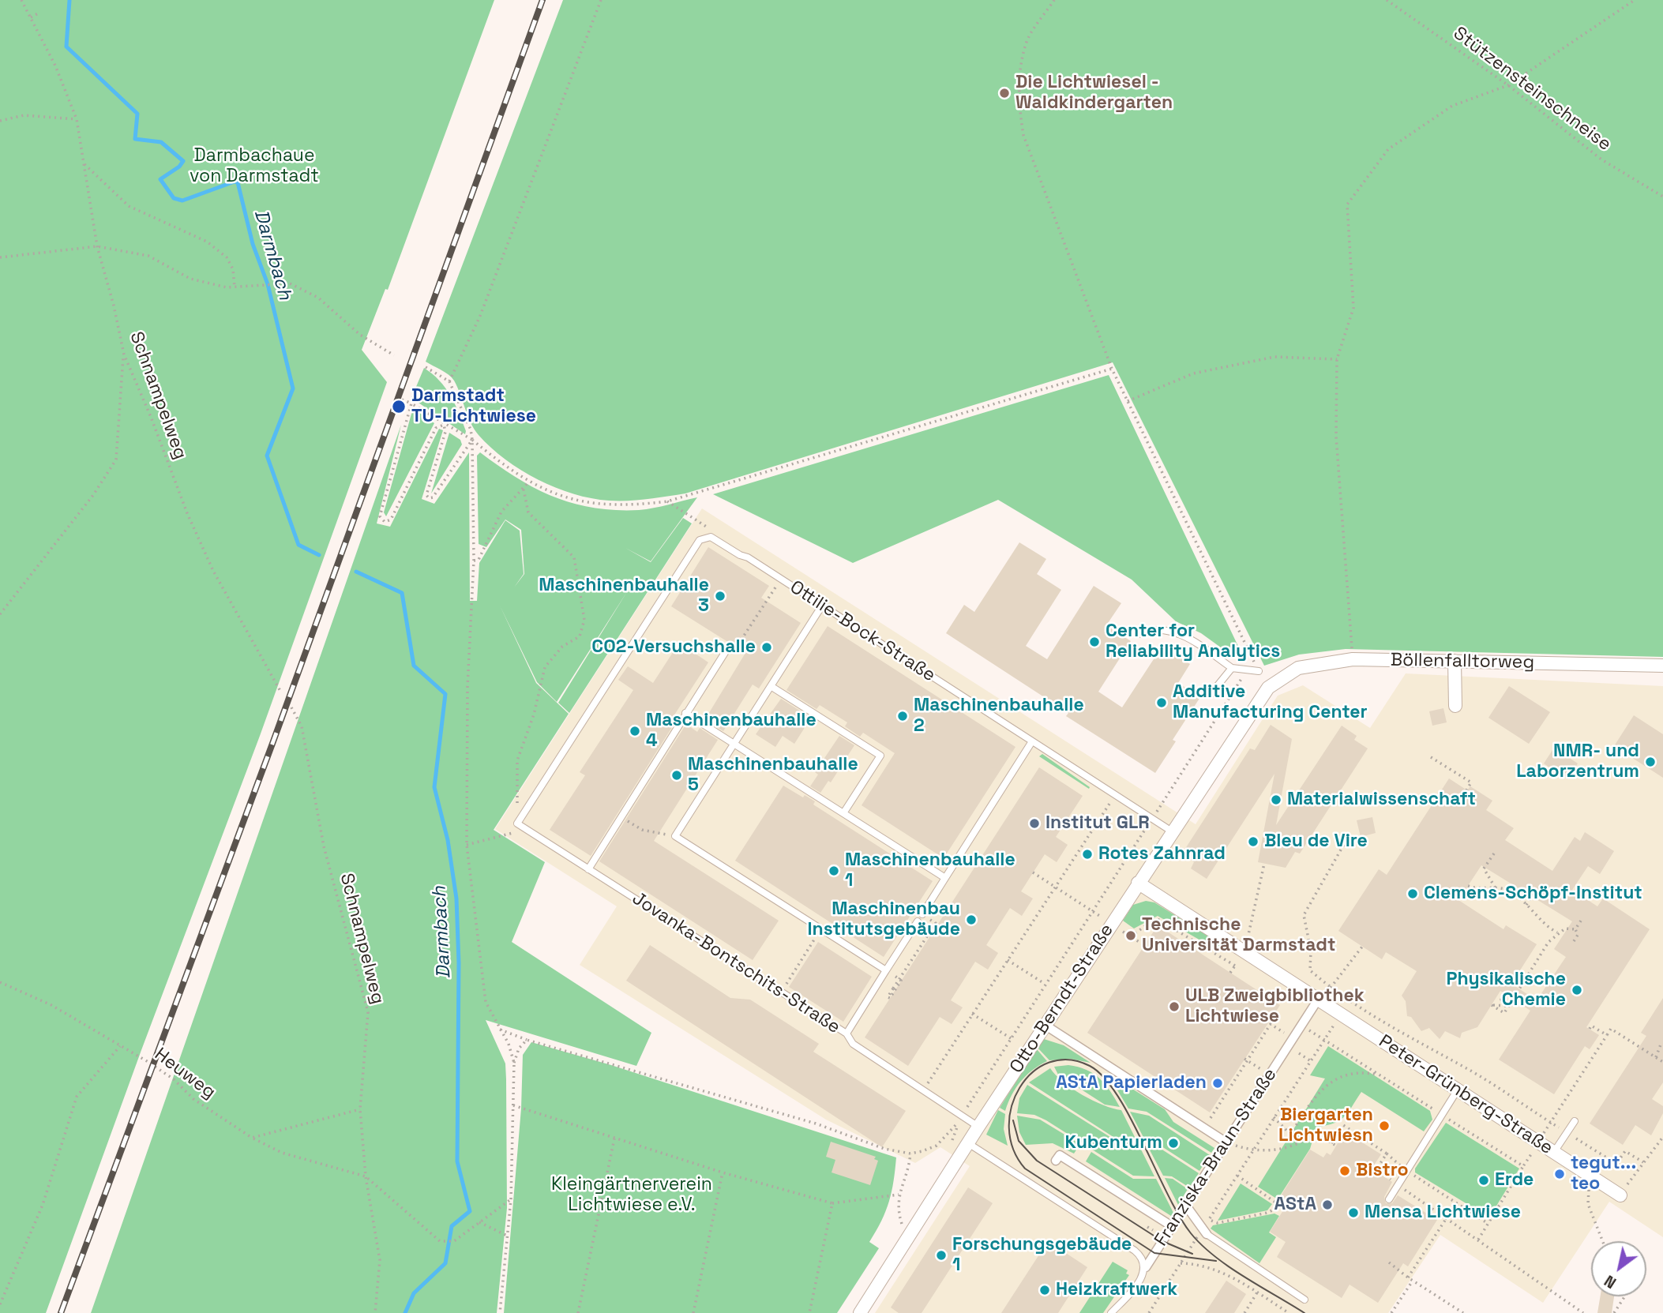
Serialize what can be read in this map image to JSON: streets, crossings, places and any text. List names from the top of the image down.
{
  "streets": {
    "street": [
      "Böllenfalltorweg",
      "Otto-Berndt-Straße",
      "Peter-Grünberg-Straße",
      "Franziska-Braun-Straße"
    ],
    "lane": ["Ottilie-Bock-Straße", "Jovanka-Bontschits-Straße"],
    "path": ["Stützensteinschneise", "Schnampelweg", "Heuweg"]
  },
  "crossings": [
    ["Schnampelweg", "Heuweg"],
    ["Ottilie-Bock-Straße", "Jovanka-Bontschits-Straße"],
    ["Ottilie-Bock-Straße", "Otto-Berndt-Straße"],
    ["Böllenfalltorweg", "Otto-Berndt-Straße"],
    ["Jovanka-Bontschits-Straße", "Otto-Berndt-Straße"],
    ["Otto-Berndt-Straße", "Peter-Grünberg-Straße"],
    ["Peter-Grünberg-Straße", "Franziska-Braun-Straße"]
  ],
  "water": ["Darmbach"],
  "parks": ["Darmbachaue von Darmstadt", "Kleingärtnerverein Lichtwiese e.V."],
  "places": [
    "Die Lichtwiesel - Waldkindergarten",
    "Darmstadt TU-Lichtwiese",
    "Maschinenbauhalle 3",
    "Center for Reliability Analytics",
    "CO2-Versuchshalle",
    "Additive Manufacturing Center",
    "Maschinenbauhalle 2",
    "Maschinenbauhalle 4",
    "NMR- und Laborzentrum",
    "Maschinenbauhalle 5",
    "Materialwissenschaft",
    "Institut GLR",
    "Bleu de Vire",
    "Rotes Zahnrad",
    "Maschinenbauhalle 1",
    "Clemens-Schöpf-Institut",
    "Maschinenbau Institutsgebäude",
    "Technische Universität Darmstadt",
    "Physikalische Chemie",
    "ULB Zweigbibliothek Lichtwiese",
    "AStA Papierladen",
    "Biergarten Lichtwiesn",
    "Kubenturm",
    "Bistro",
    "tegut... teo",
    "Erde",
    "AStA",
    "Mensa Lichtwiese",
    "Forschungsgebäude 1",
    "Heizkraftwerk"
  ],
  "north": "bottom left"
}
